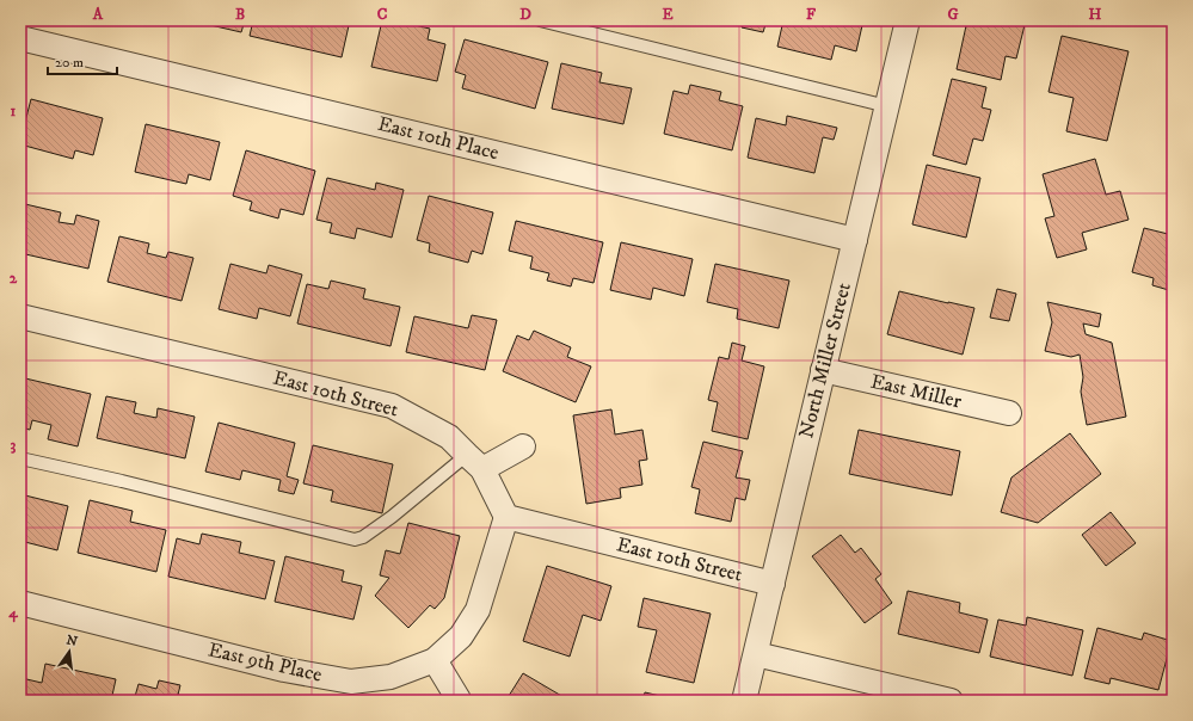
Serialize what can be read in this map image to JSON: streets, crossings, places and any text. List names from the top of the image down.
{
  "streets": {
    "street": [
      "East 10th Place",
      "North Miller Street",
      "East Miller",
      "East 10th Street",
      "East 9th Place"
    ]
  },
  "crossings": [
    ["East 10th Place", "North Miller Street"],
    ["North Miller Street", "East Miller"],
    ["North Miller Street", "East 10th Street"],
    ["East 10th Street", "East 9th Place"]
  ],
  "scale_bar": "20 m",
  "north": "top",
  "grid": {
    "columns": [
      "A",
      "B",
      "C",
      "D",
      "E",
      "F",
      "G",
      "H"
    ],
    "rows": [
      "1",
      "2",
      "3",
      "4"
    ]
  }
}
